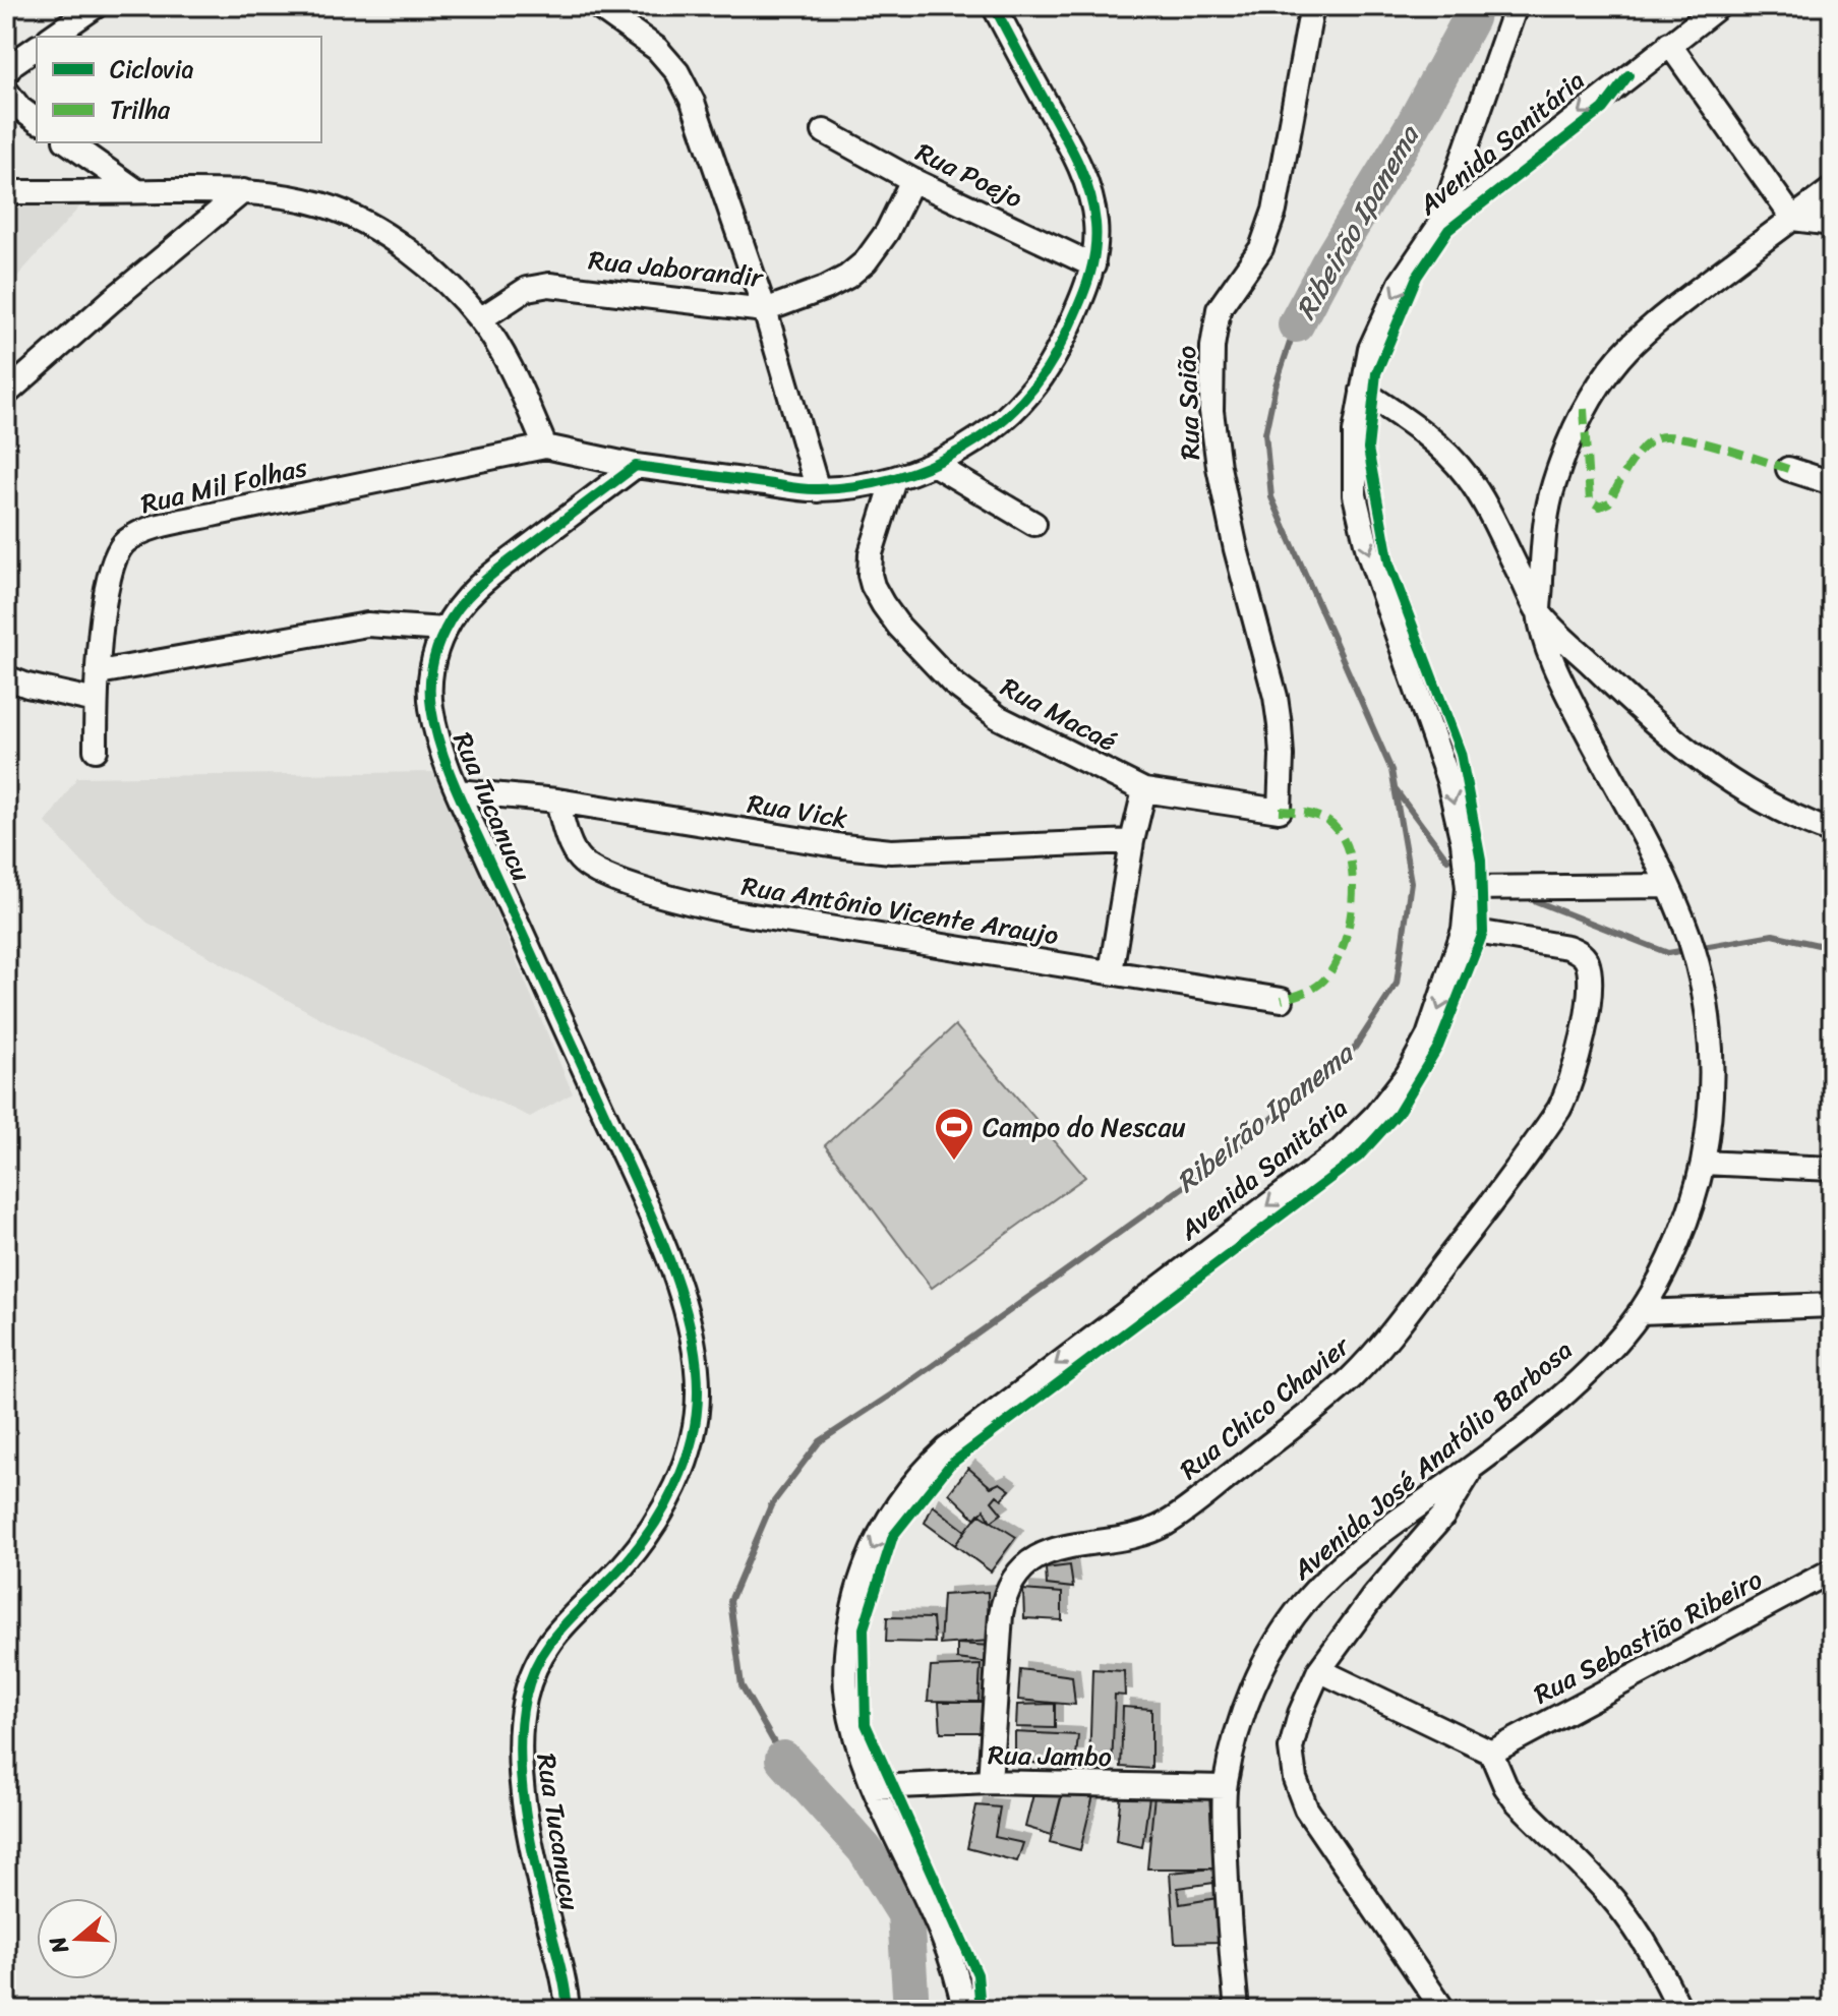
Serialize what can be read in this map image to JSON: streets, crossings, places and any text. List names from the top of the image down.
{
  "streets": {
    "street": [
      "Avenida Sanitária",
      "Rua Poejo",
      "Rua Jaborandir",
      "Rua Saião",
      "Rua Mil Folhas",
      "Rua Macaé",
      "Rua Tucanucu",
      "Rua Vick",
      "Rua Antônio Vicente Araujo",
      "Rua Chico Chavier",
      "Avenida José Anatólio Barbosa",
      "Rua Sebastião Ribeiro",
      "Rua Jambo"
    ]
  },
  "crossings": [
    ["Avenida Sanitária", "Rua Chico Chavier"],
    ["Avenida Sanitária", "Rua Jambo"],
    ["Rua Poejo", "Rua Jaborandir"],
    ["Rua Saião", "Rua Macaé"],
    ["Rua Tucanucu", "Rua Vick"],
    ["Rua Vick", "Rua Antônio Vicente Araujo"],
    ["Rua Chico Chavier", "Rua Jambo"],
    ["Avenida José Anatólio Barbosa", "Rua Jambo"]
  ],
  "one_way": ["Avenida Sanitária"],
  "water": ["Ribeirão Ipanema"],
  "places": {
    "sports": ["Campo do Nescau"]
  },
  "legend": ["Ciclovia", "Trilha"],
  "north": "left"
}
